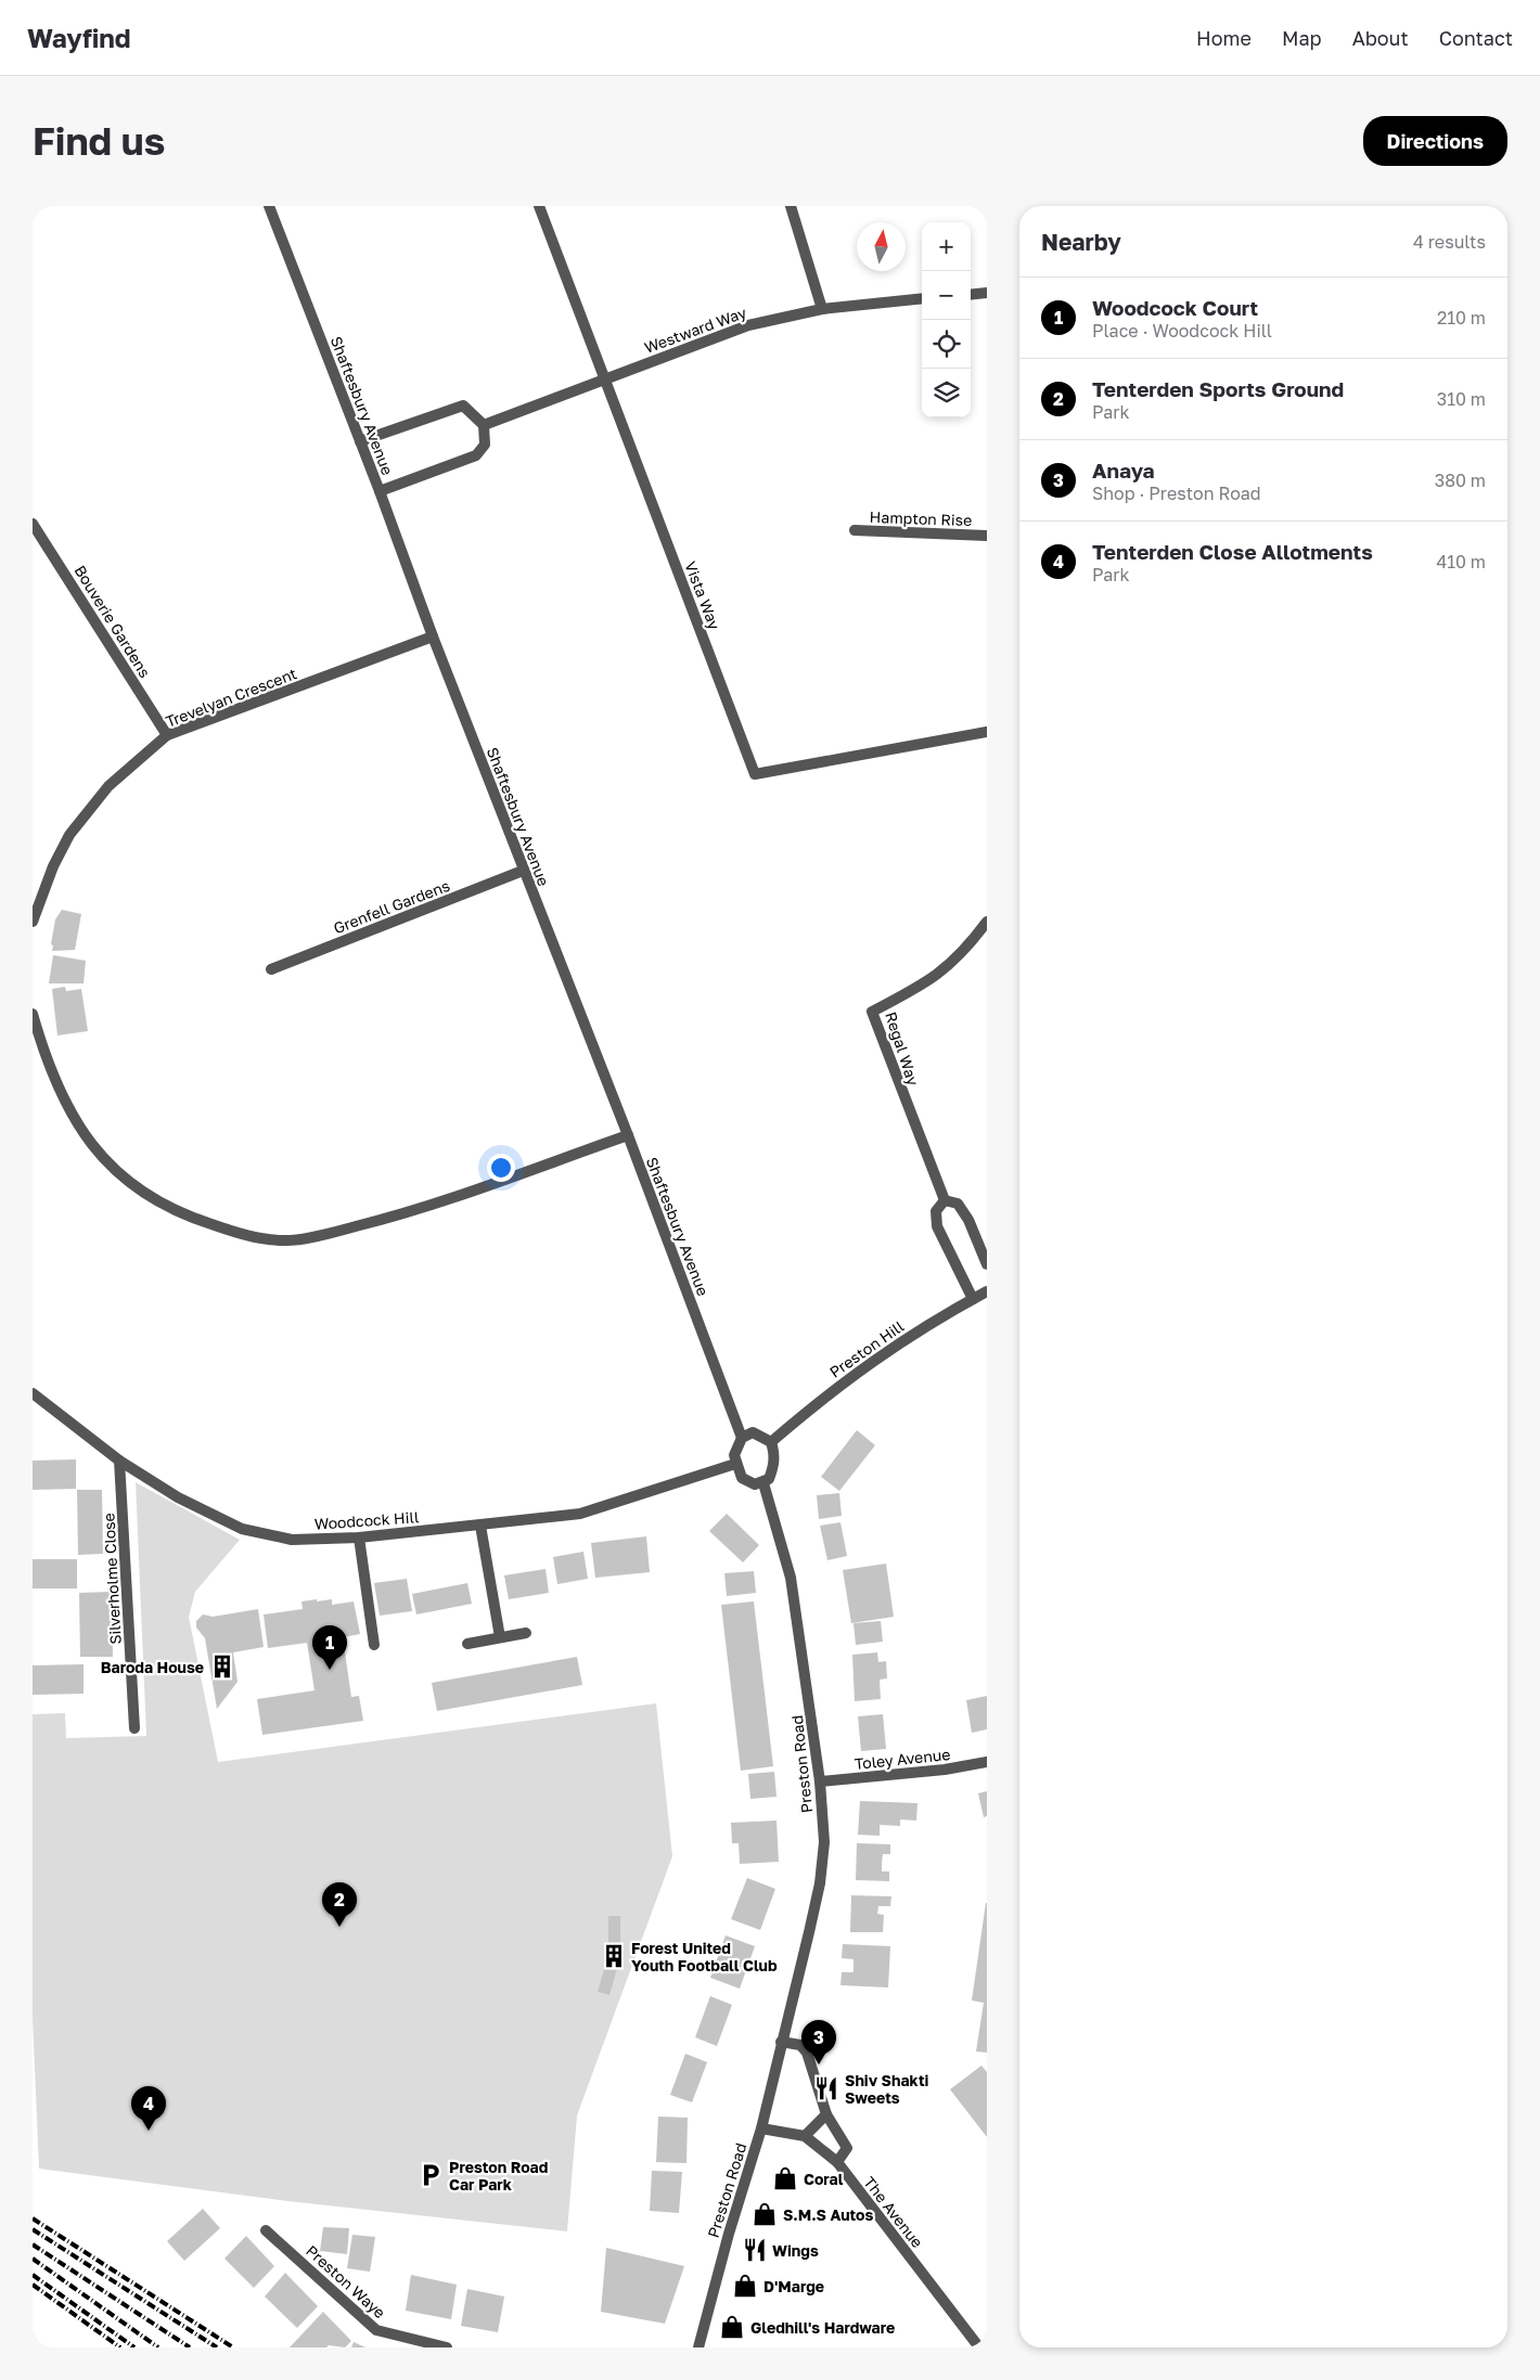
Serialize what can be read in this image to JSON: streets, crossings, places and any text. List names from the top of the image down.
{
  "streets": {
    "street": [
      "Westward Way",
      "Shaftesbury Avenue",
      "Hampton Rise",
      "Vista Way",
      "Bouverie Gardens",
      "Trevelyan Crescent",
      "Grenfell Gardens",
      "Regal Way",
      "Preston Hill",
      "Woodcock Hill",
      "Silverholme Close",
      "Toley Avenue",
      "Preston Road",
      "The Avenue",
      "Preston Waye"
    ]
  },
  "crossings": [
    ["Westward Way", "Vista Way"],
    ["Shaftesbury Avenue", "Trevelyan Crescent"],
    ["Shaftesbury Avenue", "Grenfell Gardens"],
    ["Shaftesbury Avenue", "Preston Hill"],
    ["Shaftesbury Avenue", "Woodcock Hill"],
    ["Shaftesbury Avenue", "Preston Road"],
    ["Bouverie Gardens", "Trevelyan Crescent"],
    ["Preston Hill", "Woodcock Hill"],
    ["Preston Hill", "Preston Road"],
    ["Woodcock Hill", "Silverholme Close"],
    ["Woodcock Hill", "Preston Road"],
    ["Toley Avenue", "Preston Road"]
  ],
  "places": {
    "building": ["Baroda House", "Forest United Youth Football Club"],
    "restaurant": ["Shiv Shakti Sweets", "Wings"],
    "parking": ["Preston Road Car Park"],
    "shop": [
      "Coral",
      "S.M.S Autos",
      "D'Marge",
      "Gledhill's Hardware"
    ]
  },
  "north": "top",
  "page": {
    "header": "Wayfind",
    "nav": [
      "Home",
      "Map",
      "About",
      "Contact"
    ],
    "buttons": "Directions",
    "title": "Find us",
    "heading": ["Nearby", "4 results"],
    "map_buttons": ["+", "−"],
    "list": [
      {
        "mark": "1",
        "name": "Woodcock Court",
        "note": "Place · Woodcock Hill",
        "value": "210 m"
      },
      {
        "mark": "2",
        "name": "Tenterden Sports Ground",
        "note": "Park",
        "value": "310 m"
      },
      {
        "mark": "3",
        "name": "Anaya",
        "note": "Shop · Preston Road",
        "value": "380 m"
      },
      {
        "mark": "4",
        "name": "Tenterden Close Allotments",
        "note": "Park",
        "value": "410 m"
      }
    ],
    "pins": [
      "1",
      "2",
      "3",
      "4"
    ]
  }
}
